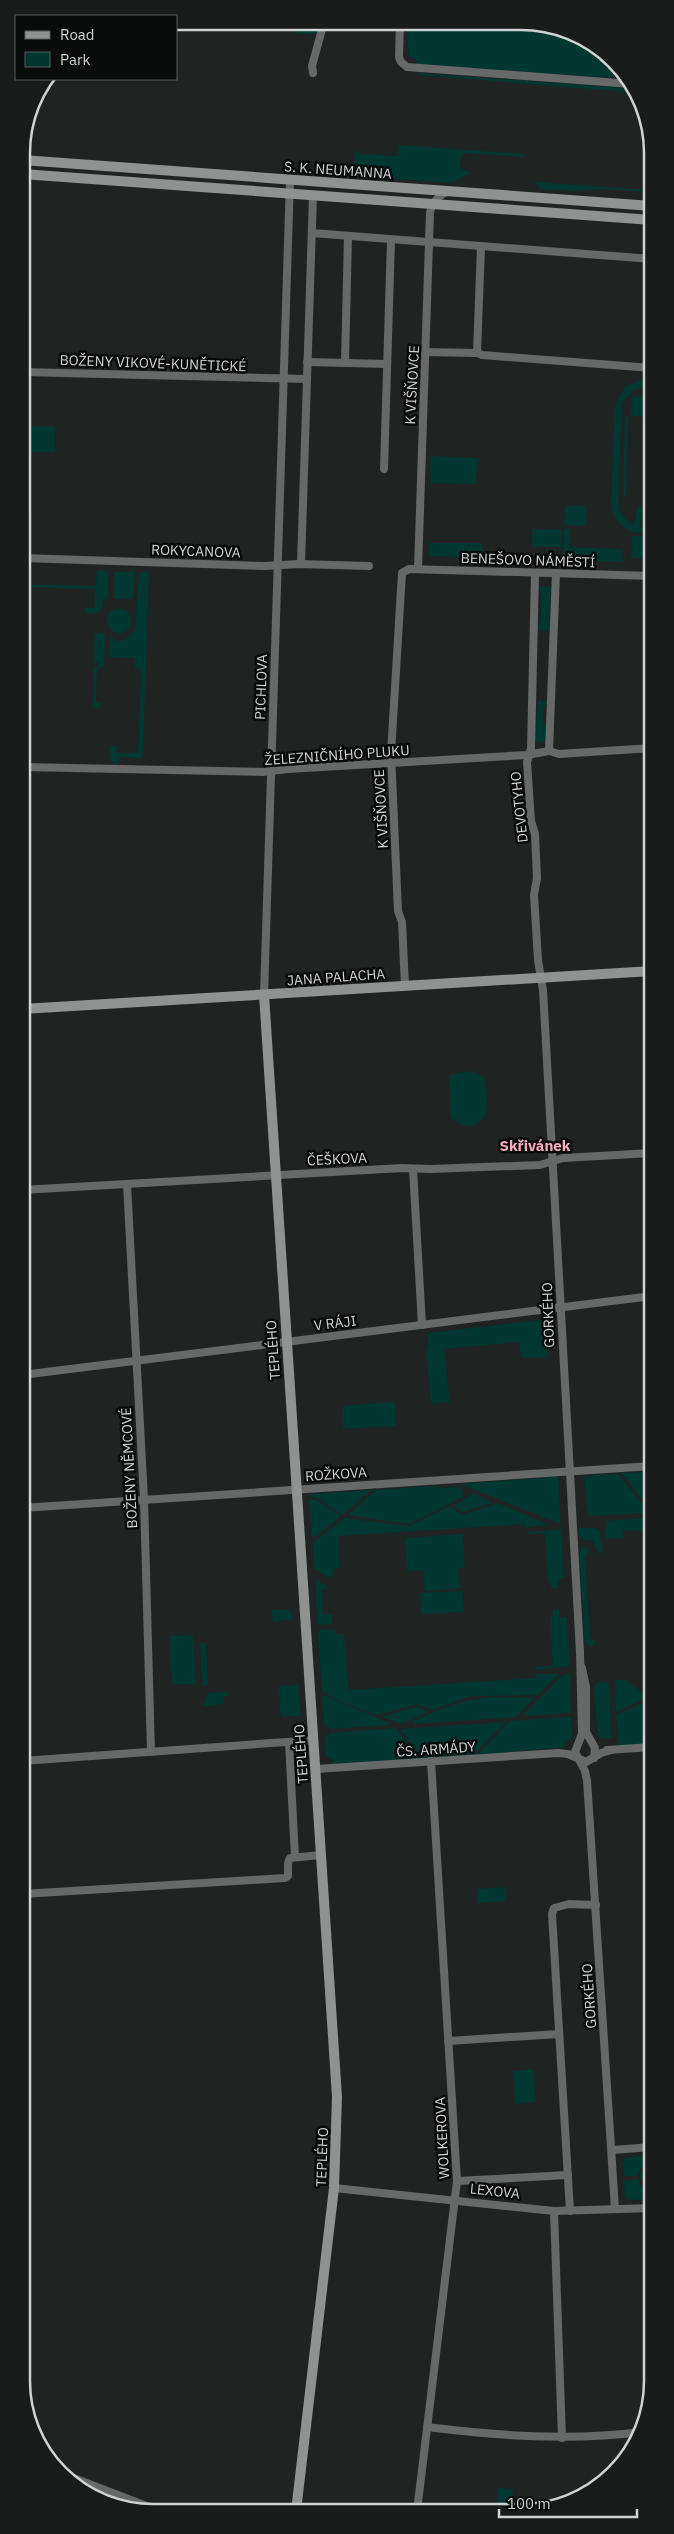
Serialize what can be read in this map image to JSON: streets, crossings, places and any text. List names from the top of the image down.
{
  "streets": {
    "main road": ["S. K. NEUMANNA", "JANA PALACHA", "TEPLÉHO"],
    "street": [
      "BOŽENY VIKOVÉ-KUNĚTICKÉ",
      "K VIŠŇOVCE",
      "ROKYCANOVA",
      "BENEŠOVO NÁMĚSTÍ",
      "PICHLOVA",
      "ŽELEZNIČNÍHO PLUKU",
      "DEVOTYHO",
      "ČEŠKOVA",
      "GORKÉHO",
      "V RÁJI",
      "BOŽENY NĚMCOVÉ",
      "ROŽKOVA",
      "ČS. ARMÁDY",
      "WOLKEROVA",
      "LEXOVA"
    ]
  },
  "crossings": [
    ["S. K. NEUMANNA", "K VIŠŇOVCE"],
    ["S. K. NEUMANNA", "PICHLOVA"],
    ["BOŽENY VIKOVÉ-KUNĚTICKÉ", "PICHLOVA"],
    ["K VIŠŇOVCE", "BENEŠOVO NÁMĚSTÍ"],
    ["K VIŠŇOVCE", "ŽELEZNIČNÍHO PLUKU"],
    ["K VIŠŇOVCE", "JANA PALACHA"],
    ["ROKYCANOVA", "PICHLOVA"],
    ["BENEŠOVO NÁMĚSTÍ", "DEVOTYHO"],
    ["PICHLOVA", "ŽELEZNIČNÍHO PLUKU"],
    ["PICHLOVA", "JANA PALACHA"],
    ["PICHLOVA", "TEPLÉHO"],
    ["ŽELEZNIČNÍHO PLUKU", "DEVOTYHO"],
    ["DEVOTYHO", "JANA PALACHA"],
    ["DEVOTYHO", "GORKÉHO"],
    ["JANA PALACHA", "GORKÉHO"],
    ["JANA PALACHA", "TEPLÉHO"],
    ["ČEŠKOVA", "GORKÉHO"],
    ["ČEŠKOVA", "TEPLÉHO"],
    ["ČEŠKOVA", "BOŽENY NĚMCOVÉ"],
    ["GORKÉHO", "V RÁJI"],
    ["GORKÉHO", "ROŽKOVA"],
    ["GORKÉHO", "ČS. ARMÁDY"],
    ["GORKÉHO", "LEXOVA"],
    ["V RÁJI", "TEPLÉHO"],
    ["V RÁJI", "BOŽENY NĚMCOVÉ"],
    ["TEPLÉHO", "ROŽKOVA"],
    ["TEPLÉHO", "ČS. ARMÁDY"],
    ["TEPLÉHO", "LEXOVA"],
    ["BOŽENY NĚMCOVÉ", "ROŽKOVA"],
    ["ČS. ARMÁDY", "WOLKEROVA"],
    ["WOLKEROVA", "LEXOVA"]
  ],
  "districts": ["Skřivánek"],
  "legend": ["Road", "Park"],
  "scale_bar": "100 m"
}
